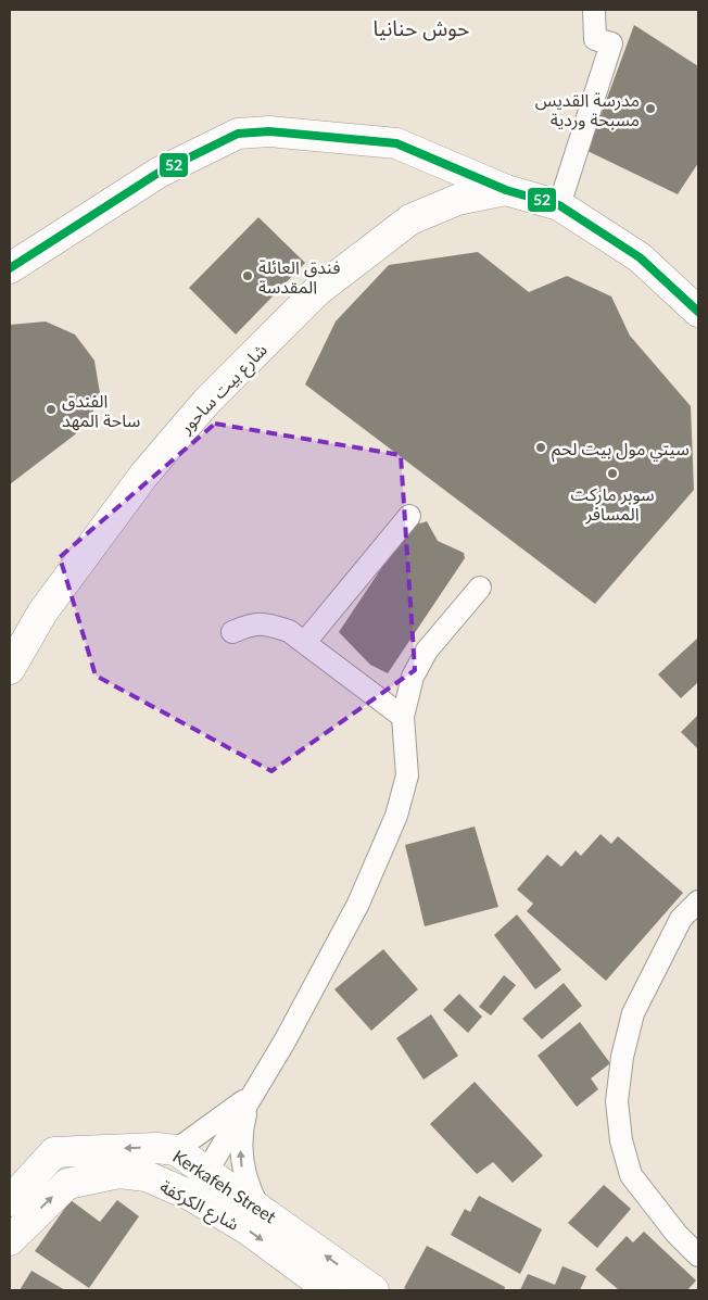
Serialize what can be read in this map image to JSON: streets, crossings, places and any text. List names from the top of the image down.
{
  "streets": {
    "street": ["شارع بيت ساحور", "Kerkafeh Street", "شارع الكركفة"]
  },
  "one_way": ["Kerkafeh Street", "شارع الكركفة"],
  "districts": ["حوش حنانيا"],
  "places": [
    "مدرسة القديس مسبحة وردية",
    "فندق العائلة المقدسة",
    "الفندق ساحة المهد",
    "سيتي مول بيت لحم",
    "سوبر ماركت المسافر"
  ],
  "lines": ["transit line 52"]
}
